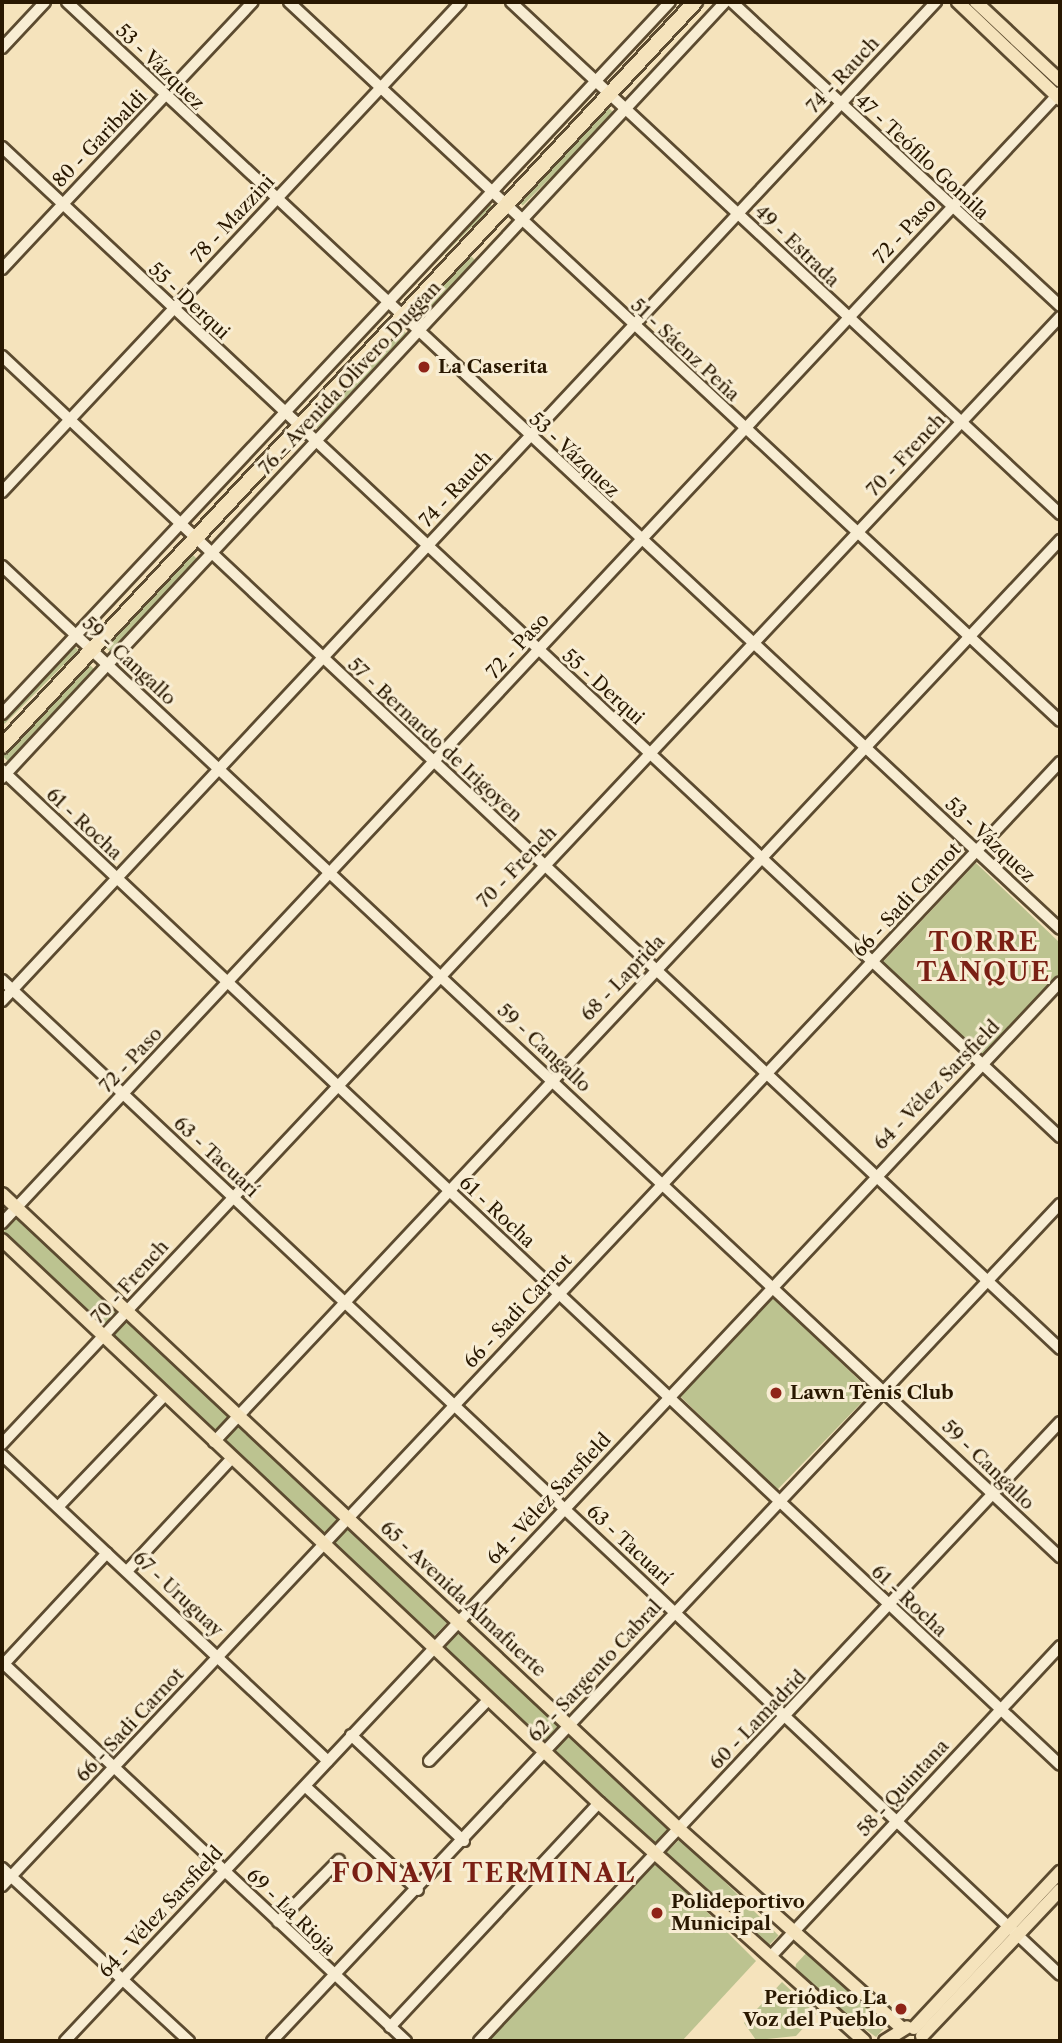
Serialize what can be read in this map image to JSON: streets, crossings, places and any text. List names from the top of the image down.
{
  "streets": {
    "highway": ["76 - Avenida Olivero Duggan"],
    "main road": ["65 - Avenida Almafuerte"],
    "street": [
      "53 - Vázquez",
      "74 - Rauch",
      "80 - Garibaldi",
      "47 - Teófilo Gomila",
      "78 - Mazzini",
      "72 - Paso",
      "49 - Estrada",
      "55 - Derqui",
      "51 - Sáenz Peña",
      "70 - French",
      "59 - Cangallo",
      "57 - Bernardo de Irigoyen",
      "61 - Rocha",
      "66 - Sadi Carnot",
      "68 - Laprida",
      "64 - Vélez Sarsfield",
      "63 - Tacuarí",
      "67 - Uruguay",
      "62 - Sargento Cabral",
      "60 - Lamadrid",
      "58 - Quintana",
      "69 - La Rioja"
    ]
  },
  "crossings": [
    ["53 - Vázquez", "74 - Rauch"],
    ["53 - Vázquez", "80 - Garibaldi"],
    ["53 - Vázquez", "78 - Mazzini"],
    ["53 - Vázquez", "72 - Paso"],
    ["53 - Vázquez", "76 - Avenida Olivero Duggan"],
    ["53 - Vázquez", "70 - French"],
    ["53 - Vázquez", "66 - Sadi Carnot"],
    ["53 - Vázquez", "68 - Laprida"],
    ["74 - Rauch", "47 - Teófilo Gomila"],
    ["74 - Rauch", "49 - Estrada"],
    ["74 - Rauch", "55 - Derqui"],
    ["74 - Rauch", "51 - Sáenz Peña"],
    ["74 - Rauch", "59 - Cangallo"],
    ["74 - Rauch", "57 - Bernardo de Irigoyen"],
    ["74 - Rauch", "61 - Rocha"],
    ["74 - Rauch", "63 - Tacuarí"],
    ["80 - Garibaldi", "55 - Derqui"],
    ["47 - Teófilo Gomila", "72 - Paso"],
    ["78 - Mazzini", "55 - Derqui"],
    ["78 - Mazzini", "51 - Sáenz Peña"],
    ["78 - Mazzini", "57 - Bernardo de Irigoyen"],
    ["72 - Paso", "49 - Estrada"],
    ["72 - Paso", "55 - Derqui"],
    ["72 - Paso", "51 - Sáenz Peña"],
    ["72 - Paso", "59 - Cangallo"],
    ["72 - Paso", "57 - Bernardo de Irigoyen"],
    ["72 - Paso", "61 - Rocha"],
    ["72 - Paso", "63 - Tacuarí"],
    ["72 - Paso", "65 - Avenida Almafuerte"],
    ["49 - Estrada", "76 - Avenida Olivero Duggan"],
    ["49 - Estrada", "70 - French"],
    ["55 - Derqui", "76 - Avenida Olivero Duggan"],
    ["55 - Derqui", "70 - French"],
    ["55 - Derqui", "66 - Sadi Carnot"],
    ["55 - Derqui", "68 - Laprida"],
    ["55 - Derqui", "64 - Vélez Sarsfield"],
    ["51 - Sáenz Peña", "76 - Avenida Olivero Duggan"],
    ["51 - Sáenz Peña", "70 - French"],
    ["51 - Sáenz Peña", "68 - Laprida"],
    ["76 - Avenida Olivero Duggan", "59 - Cangallo"],
    ["76 - Avenida Olivero Duggan", "57 - Bernardo de Irigoyen"],
    ["76 - Avenida Olivero Duggan", "61 - Rocha"],
    ["70 - French", "59 - Cangallo"],
    ["70 - French", "57 - Bernardo de Irigoyen"],
    ["70 - French", "61 - Rocha"],
    ["70 - French", "63 - Tacuarí"],
    ["70 - French", "65 - Avenida Almafuerte"],
    ["59 - Cangallo", "66 - Sadi Carnot"],
    ["59 - Cangallo", "68 - Laprida"],
    ["59 - Cangallo", "64 - Vélez Sarsfield"],
    ["59 - Cangallo", "62 - Sargento Cabral"],
    ["59 - Cangallo", "60 - Lamadrid"],
    ["57 - Bernardo de Irigoyen", "66 - Sadi Carnot"],
    ["57 - Bernardo de Irigoyen", "68 - Laprida"],
    ["57 - Bernardo de Irigoyen", "64 - Vélez Sarsfield"],
    ["57 - Bernardo de Irigoyen", "62 - Sargento Cabral"],
    ["61 - Rocha", "66 - Sadi Carnot"],
    ["61 - Rocha", "68 - Laprida"],
    ["61 - Rocha", "64 - Vélez Sarsfield"],
    ["61 - Rocha", "62 - Sargento Cabral"],
    ["61 - Rocha", "60 - Lamadrid"],
    ["61 - Rocha", "58 - Quintana"],
    ["66 - Sadi Carnot", "63 - Tacuarí"],
    ["66 - Sadi Carnot", "67 - Uruguay"],
    ["66 - Sadi Carnot", "65 - Avenida Almafuerte"],
    ["66 - Sadi Carnot", "69 - La Rioja"],
    ["68 - Laprida", "63 - Tacuarí"],
    ["68 - Laprida", "65 - Avenida Almafuerte"],
    ["64 - Vélez Sarsfield", "63 - Tacuarí"],
    ["64 - Vélez Sarsfield", "67 - Uruguay"],
    ["64 - Vélez Sarsfield", "65 - Avenida Almafuerte"],
    ["64 - Vélez Sarsfield", "69 - La Rioja"],
    ["63 - Tacuarí", "62 - Sargento Cabral"],
    ["63 - Tacuarí", "60 - Lamadrid"],
    ["63 - Tacuarí", "58 - Quintana"],
    ["65 - Avenida Almafuerte", "62 - Sargento Cabral"],
    ["65 - Avenida Almafuerte", "60 - Lamadrid"],
    ["65 - Avenida Almafuerte", "58 - Quintana"],
    ["62 - Sargento Cabral", "69 - La Rioja"]
  ],
  "districts": ["TORRE TANQUE", "FONAVI TERMINAL"],
  "places": [
    "La Caserita",
    "Lawn Tenis Club",
    "Polideportivo Municipal",
    "Periódico La Voz del Pueblo"
  ]
}
